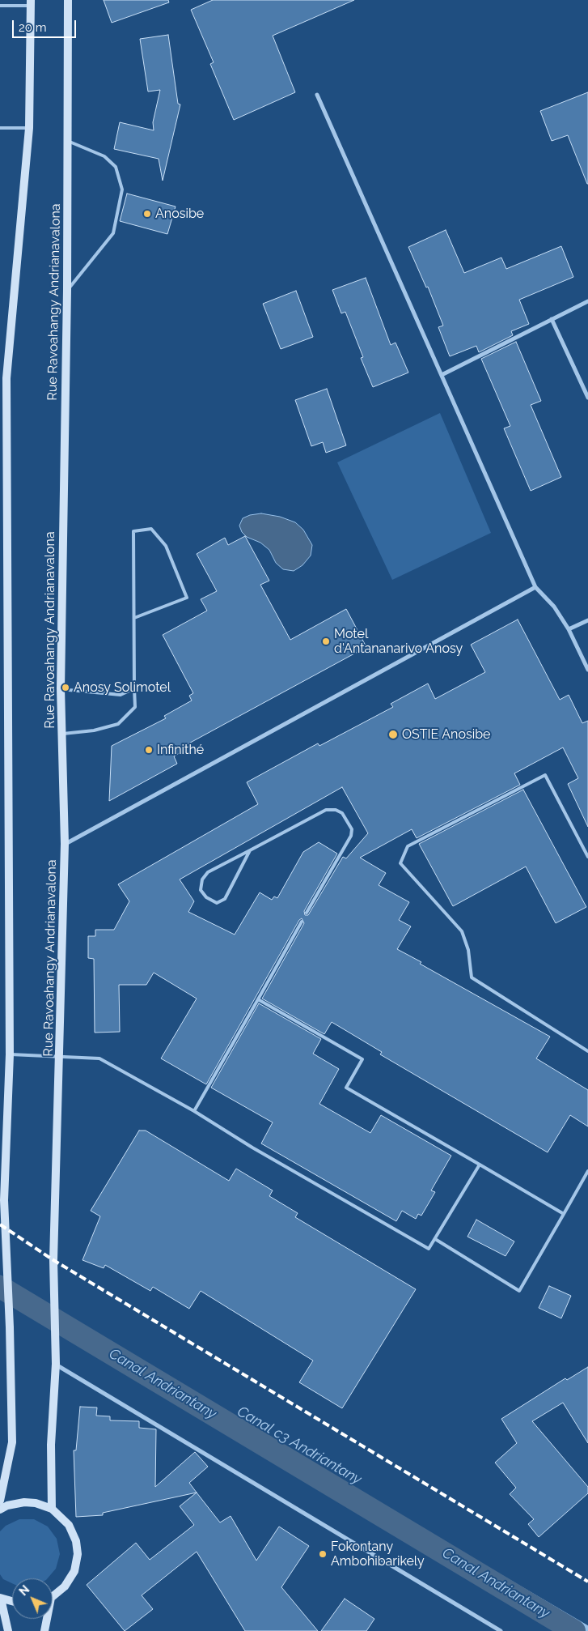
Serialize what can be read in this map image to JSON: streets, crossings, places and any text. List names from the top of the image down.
{
  "streets": {
    "main road": ["Rue Ravoahangy Andrianavalona"]
  },
  "water": ["Canal Andriantany", "Canal c3 Andriantany"],
  "places": [
    "Anosibe",
    "Motel d'Antananarivo Anosy",
    "Anosy Solimotel",
    "OSTIE Anosibe",
    "Infinithé",
    "Fokontany Ambohibarikely"
  ],
  "scale_bar": "20 m",
  "north": "top left"
}
